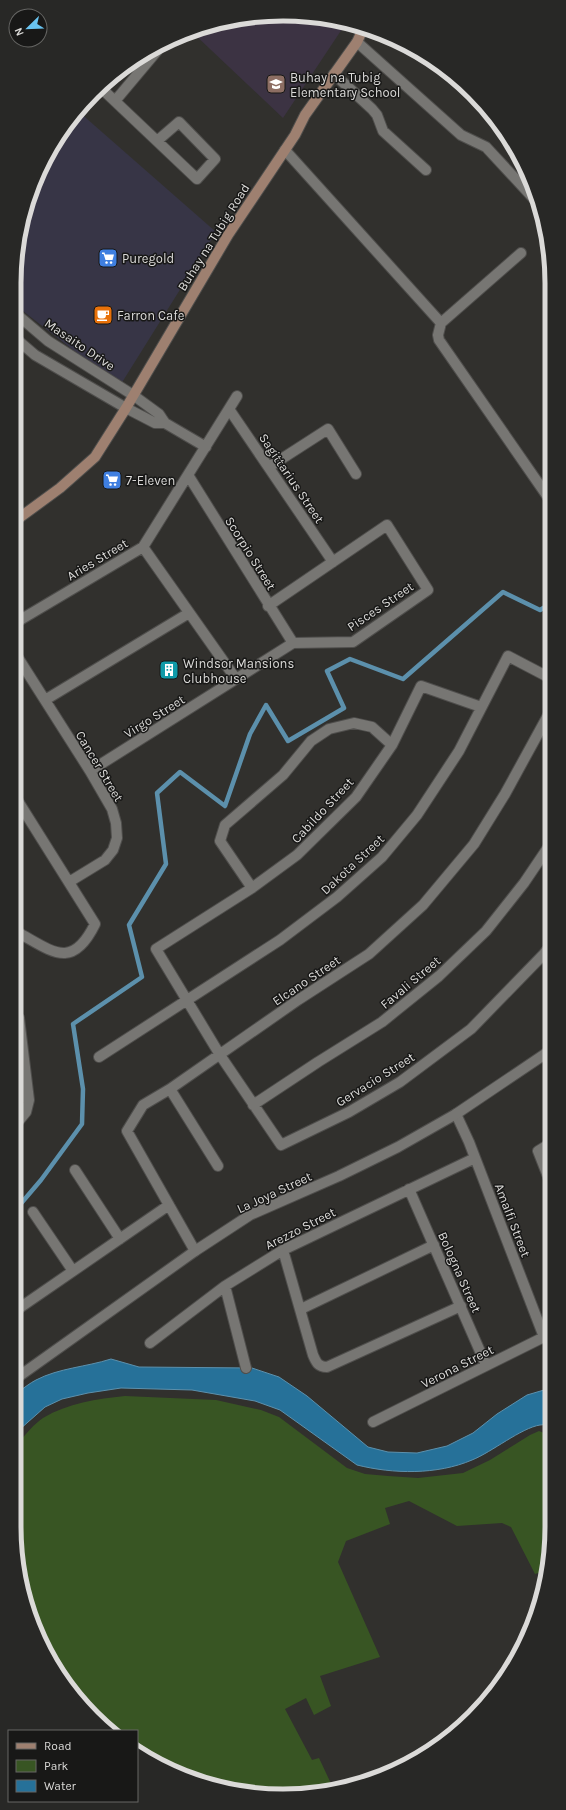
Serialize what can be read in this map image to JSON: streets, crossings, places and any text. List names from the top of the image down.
{
  "streets": {
    "main road": ["Buhay na Tubig Road"],
    "street": [
      "Masaito Drive",
      "Sagittarius Street",
      "Scorpio Street",
      "Aries Street",
      "Pisces Street",
      "Virgo Street",
      "Cancer Street",
      "Cabildo Street",
      "Dakota Street",
      "Elcano Street",
      "Favali Street",
      "Gervacio Street",
      "La Joya Street",
      "Amalfi Street",
      "Arezzo Street",
      "Bologna Street",
      "Verona Street"
    ]
  },
  "crossings": [
    ["Buhay na Tubig Road", "Masaito Drive"],
    ["Sagittarius Street", "Aries Street"],
    ["Sagittarius Street", "Pisces Street"],
    ["Scorpio Street", "Aries Street"],
    ["Scorpio Street", "Pisces Street"],
    ["Scorpio Street", "Virgo Street"],
    ["Pisces Street", "Virgo Street"],
    ["Virgo Street", "Cancer Street"],
    ["Cabildo Street", "Dakota Street"],
    ["Cabildo Street", "Gervacio Street"],
    ["Dakota Street", "Gervacio Street"],
    ["Elcano Street", "Gervacio Street"],
    ["Elcano Street", "La Joya Street"],
    ["Favali Street", "Gervacio Street"],
    ["La Joya Street", "Amalfi Street"],
    ["Amalfi Street", "Arezzo Street"],
    ["Arezzo Street", "Bologna Street"],
    ["Bologna Street", "Verona Street"]
  ],
  "places": {
    "school or university": ["Buhay na Tubig Elementary School"],
    "supermarket": ["Puregold", "7-Eleven"],
    "cafe": ["Farron Cafe"],
    "building": ["Windsor Mansions Clubhouse"]
  },
  "legend": ["Road", "Park", "Water"],
  "north": "bottom left"
}
